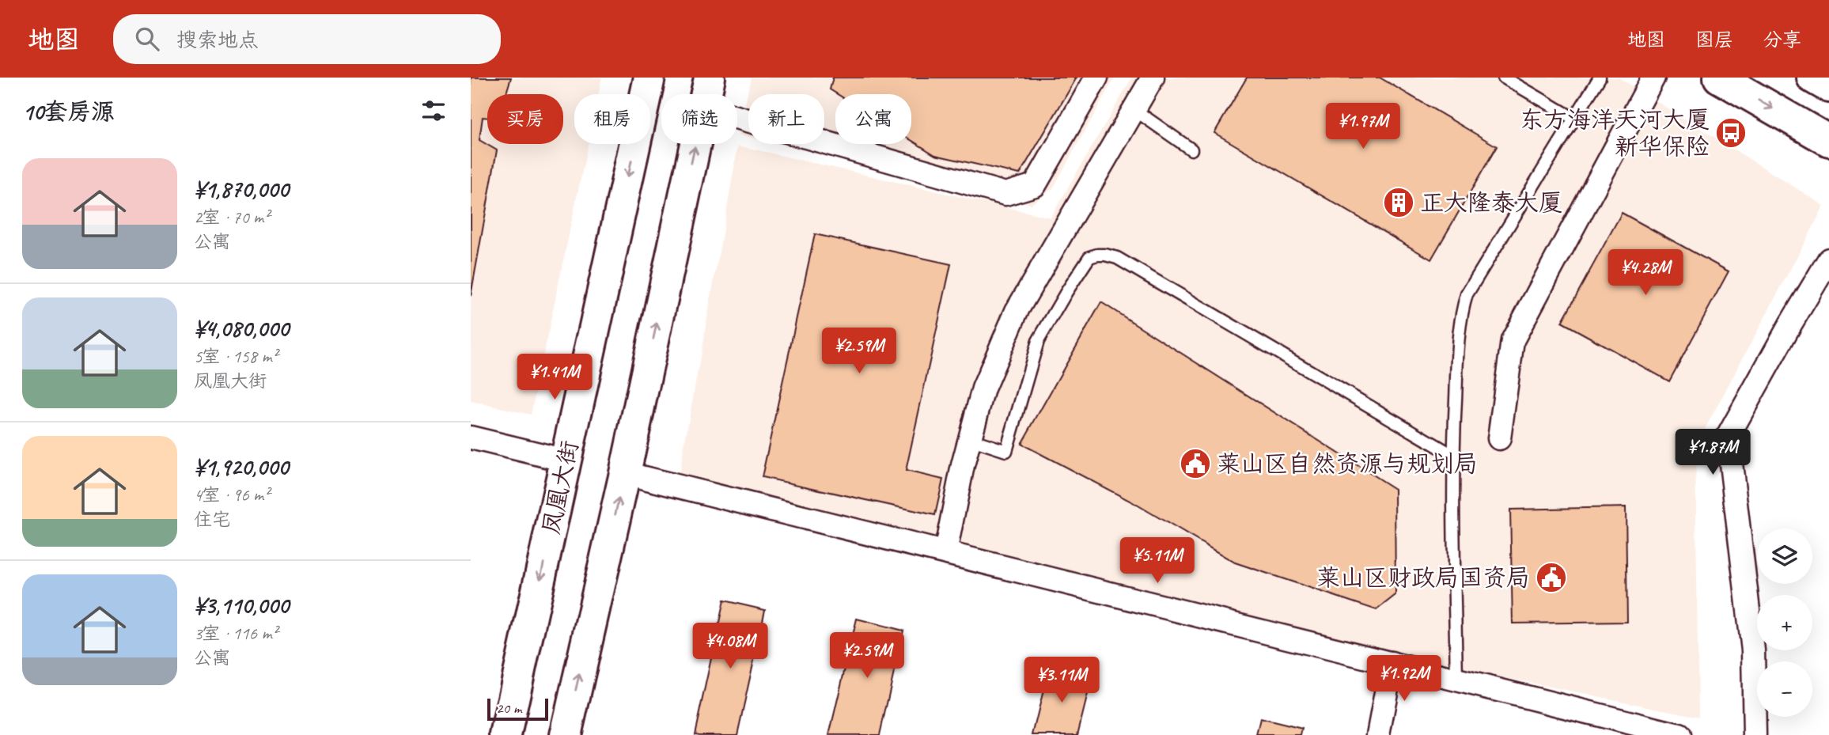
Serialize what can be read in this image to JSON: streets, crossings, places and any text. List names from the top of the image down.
{
  "streets": {
    "main road": ["凤凰大街"]
  },
  "places": {
    "bus stop": ["东方海洋天河大厦 新华保险"],
    "building": ["正大隆泰大厦"],
    "public building": ["莱山区自然资源与规划局", "莱山区财政局国资局"]
  },
  "scale_bar": "20 m",
  "page": {
    "header": "地图",
    "search": "搜索地点",
    "nav": ["地图", "图层", "分享"],
    "heading": "10套房源",
    "chip": [
      "买房",
      "租房",
      "筛选",
      "新上",
      "公寓"
    ],
    "price": [
      "¥1.97M",
      "¥4.28M",
      "¥2.59M",
      "¥1.41M",
      "¥1.87M",
      "¥5.11M",
      "¥4.08M",
      "¥2.59M",
      "¥1.92M",
      "¥3.11M"
    ],
    "list": [
      {
        "name": "¥1,870,000",
        "note": "2室 · 70 m² · 公寓"
      },
      {
        "name": "¥4,080,000",
        "note": "5室 · 158 m² · 凤凰大街"
      },
      {
        "name": "¥1,920,000",
        "note": "4室 · 96 m² · 住宅"
      },
      {
        "name": "¥3,110,000",
        "note": "3室 · 116 m² · 公寓"
      }
    ],
    "map_buttons": ["+", "−"],
    "scale": "20 m"
  }
}
